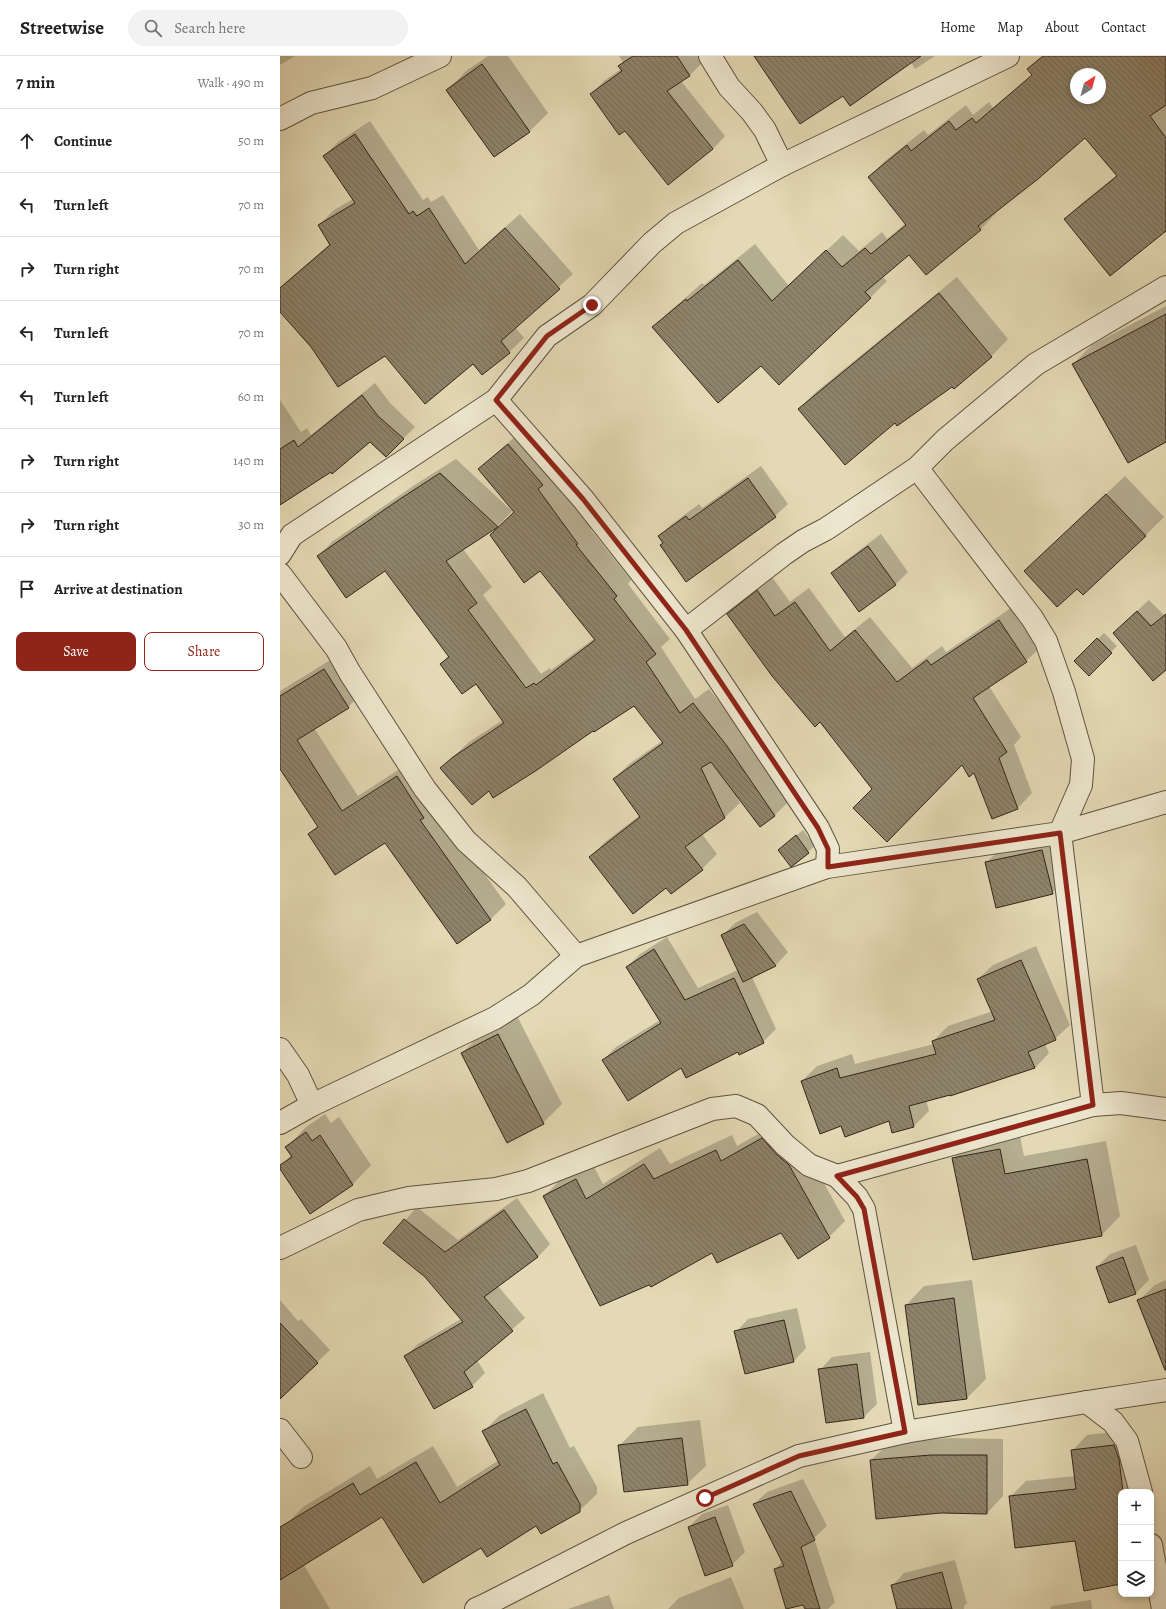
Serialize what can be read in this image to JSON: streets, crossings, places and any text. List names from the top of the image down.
{
  "north": "top right",
  "page": {
    "header": "Streetwise",
    "search": "Search here",
    "nav": [
      "Home",
      "Map",
      "About",
      "Contact"
    ],
    "heading": ["7 min", "Walk · 490 m"],
    "list": [
      ["Continue", "50 m"],
      ["Turn left", "70 m"],
      ["Turn right", "70 m"],
      ["Turn left", "70 m"],
      ["Turn left", "60 m"],
      ["Turn right", "140 m"],
      ["Turn right", "30 m"],
      "Arrive at destination"
    ],
    "buttons": ["Save", "Share"],
    "map_buttons": ["+", "−"]
  }
}
